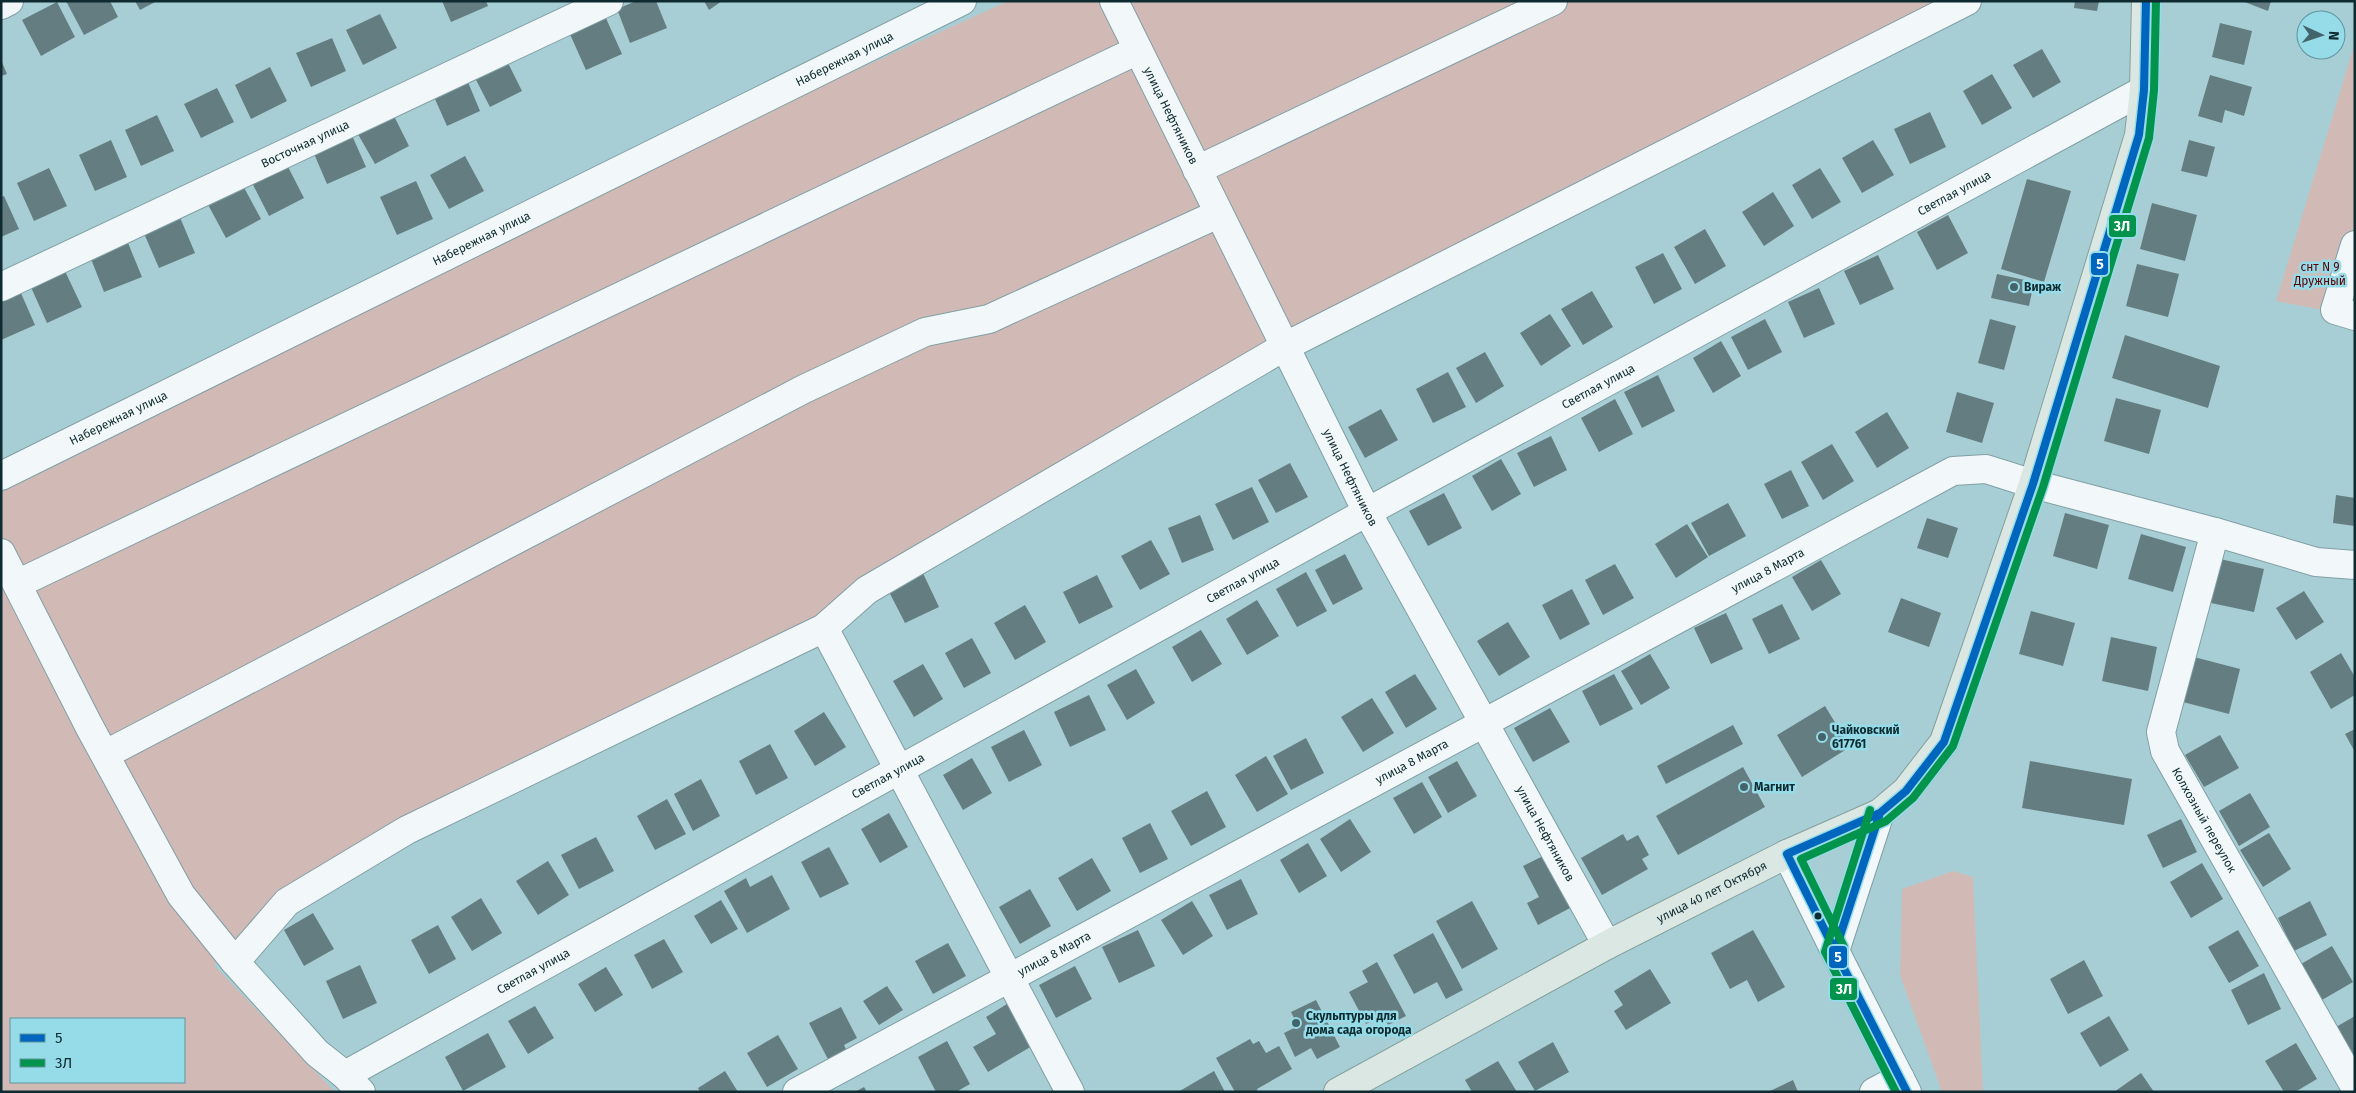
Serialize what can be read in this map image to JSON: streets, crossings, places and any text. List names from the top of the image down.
{
  "streets": {
    "main road": ["улица 40 лет Октября"],
    "street": [
      "Набережная улица",
      "улица Нефтяников",
      "Восточная улица",
      "Светлая улица",
      "улица 8 Марта",
      "Колхозный переулок"
    ]
  },
  "crossings": [
    ["улица Нефтяников", "Светлая улица"],
    ["улица Нефтяников", "улица 8 Марта"],
    ["улица Нефтяников", "улица 40 лет Октября"],
    ["Светлая улица", "улица 40 лет Октября"],
    ["улица 8 Марта", "Колхозный переулок"],
    ["улица 8 Марта", "улица 40 лет Октября"]
  ],
  "parks": ["снт N 9 Дружный"],
  "places": [
    "Вираж",
    "Чайковский 617761",
    "Магнит",
    "Скульптуры для дома сада огорода"
  ],
  "lines": ["transit line 5", "transit line 3Л"],
  "legend": ["5", "3Л"],
  "north": "right"
}
